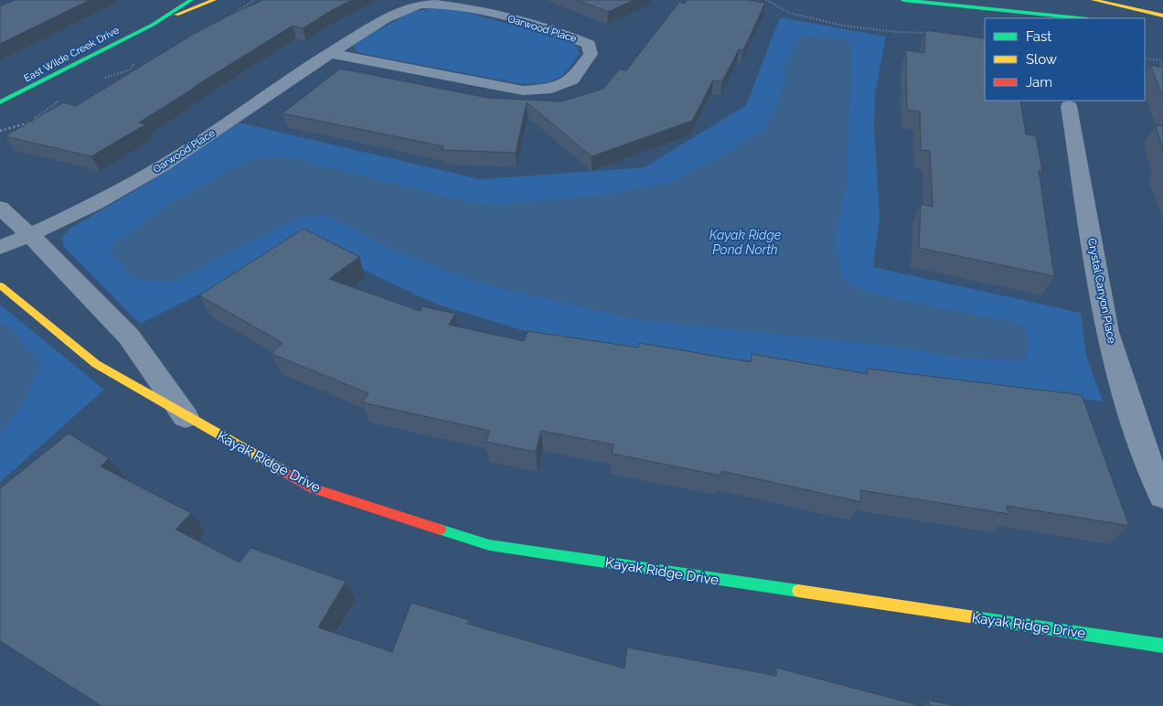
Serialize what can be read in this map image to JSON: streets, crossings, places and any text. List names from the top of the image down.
{
  "streets": {
    "street": [
      "Oarwood Place",
      "East Wilde Creek Drive",
      "Crystal Canyon Place",
      "Kayak Ridge Drive"
    ]
  },
  "crossings": [
    ["Oarwood Place", "Kayak Ridge Drive"]
  ],
  "water": ["Kayak Ridge Pond North"],
  "legend": ["Fast", "Slow", "Jam"]
}
